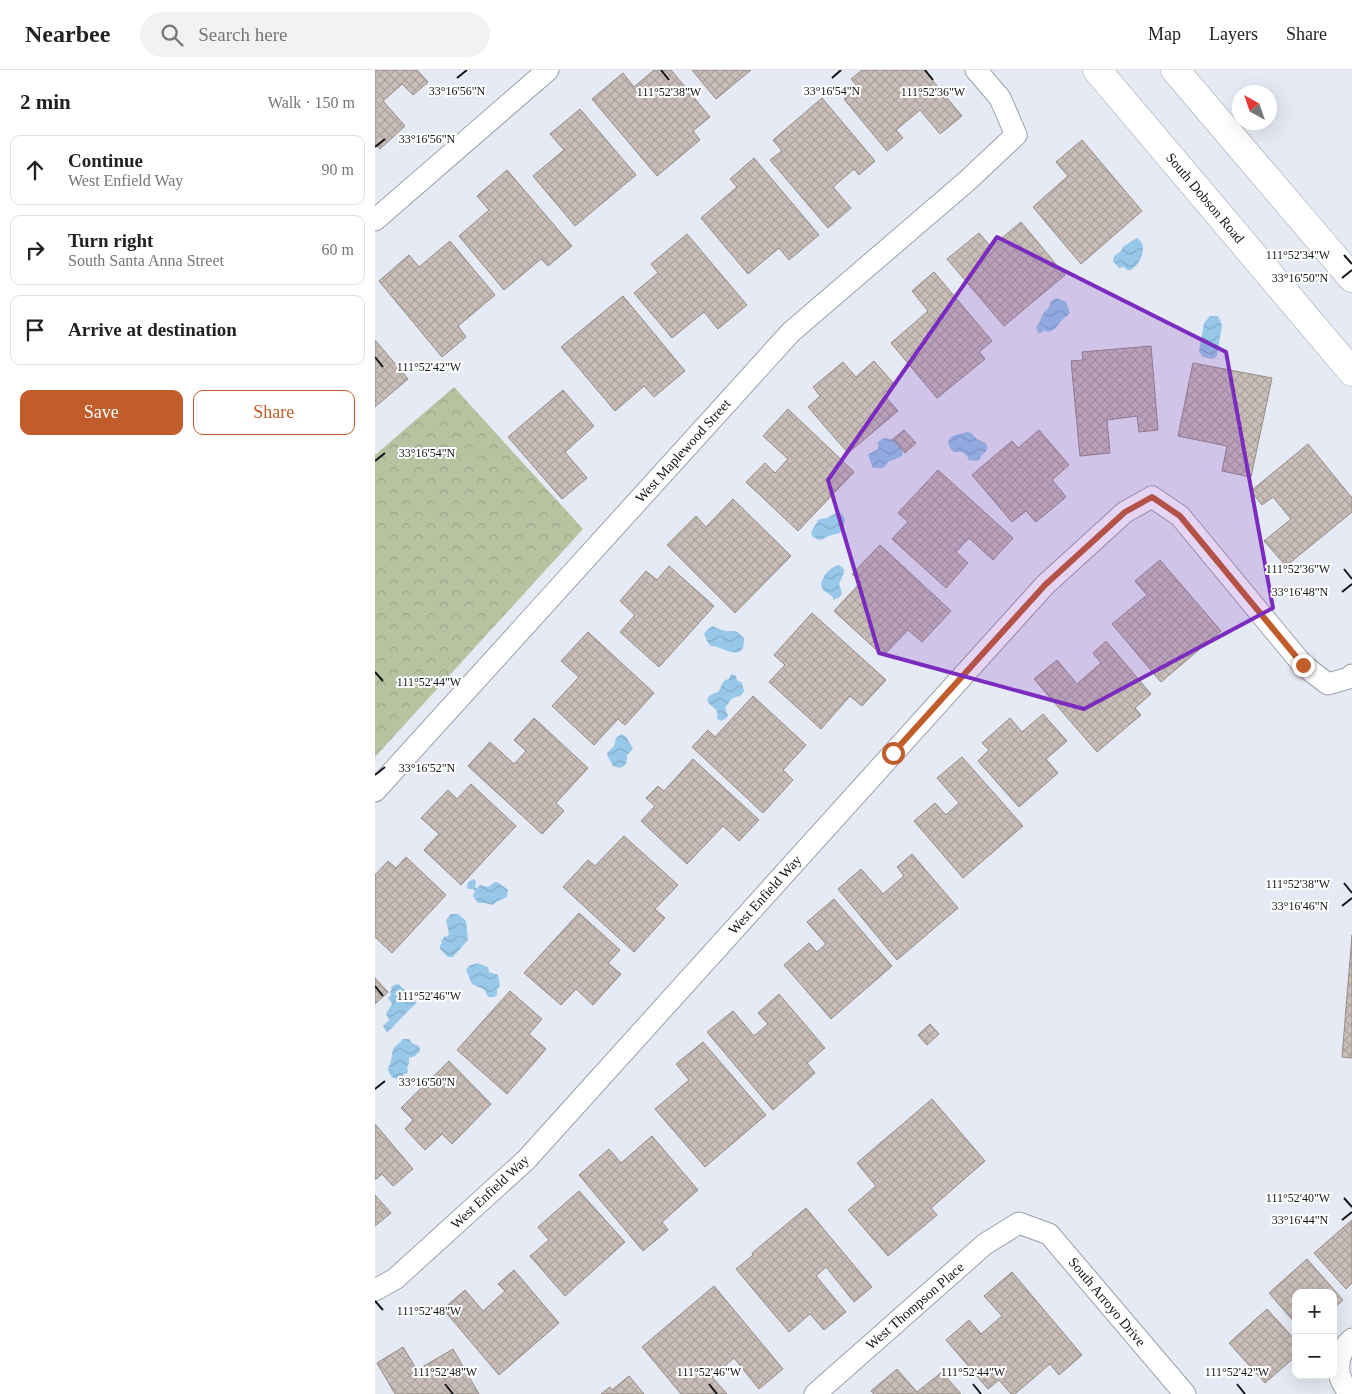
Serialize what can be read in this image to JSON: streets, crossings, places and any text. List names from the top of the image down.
{
  "streets": {
    "main road": ["South Dobson Road"],
    "street": [
      "West Maplewood Street",
      "West Enfield Way",
      "South Arroyo Drive",
      "West Thompson Place"
    ]
  },
  "crossings": [
    ["South Arroyo Drive", "West Thompson Place"]
  ],
  "north": "top left",
  "page": {
    "header": "Nearbee",
    "search": "Search here",
    "nav": ["Map", "Layers", "Share"],
    "heading": ["2 min", "Walk · 150 m"],
    "list": [
      ["Continue", "West Enfield Way", "90 m"],
      ["Turn right", "South Santa Anna Street", "60 m"],
      "Arrive at destination"
    ],
    "buttons": ["Save", "Share"],
    "map_buttons": ["+", "−"]
  },
  "coordinates": [
    "33°16'56\"N",
    "33°16'54\"N",
    "111°52'38\"W",
    "111°52'36\"W",
    "111°52'34\"W",
    "33°16'50\"N",
    "111°52'42\"W",
    "33°16'48\"N",
    "111°52'44\"W",
    "33°16'52\"N",
    "33°16'46\"N",
    "111°52'46\"W",
    "111°52'40\"W",
    "33°16'44\"N",
    "111°52'48\"W"
  ]
}
